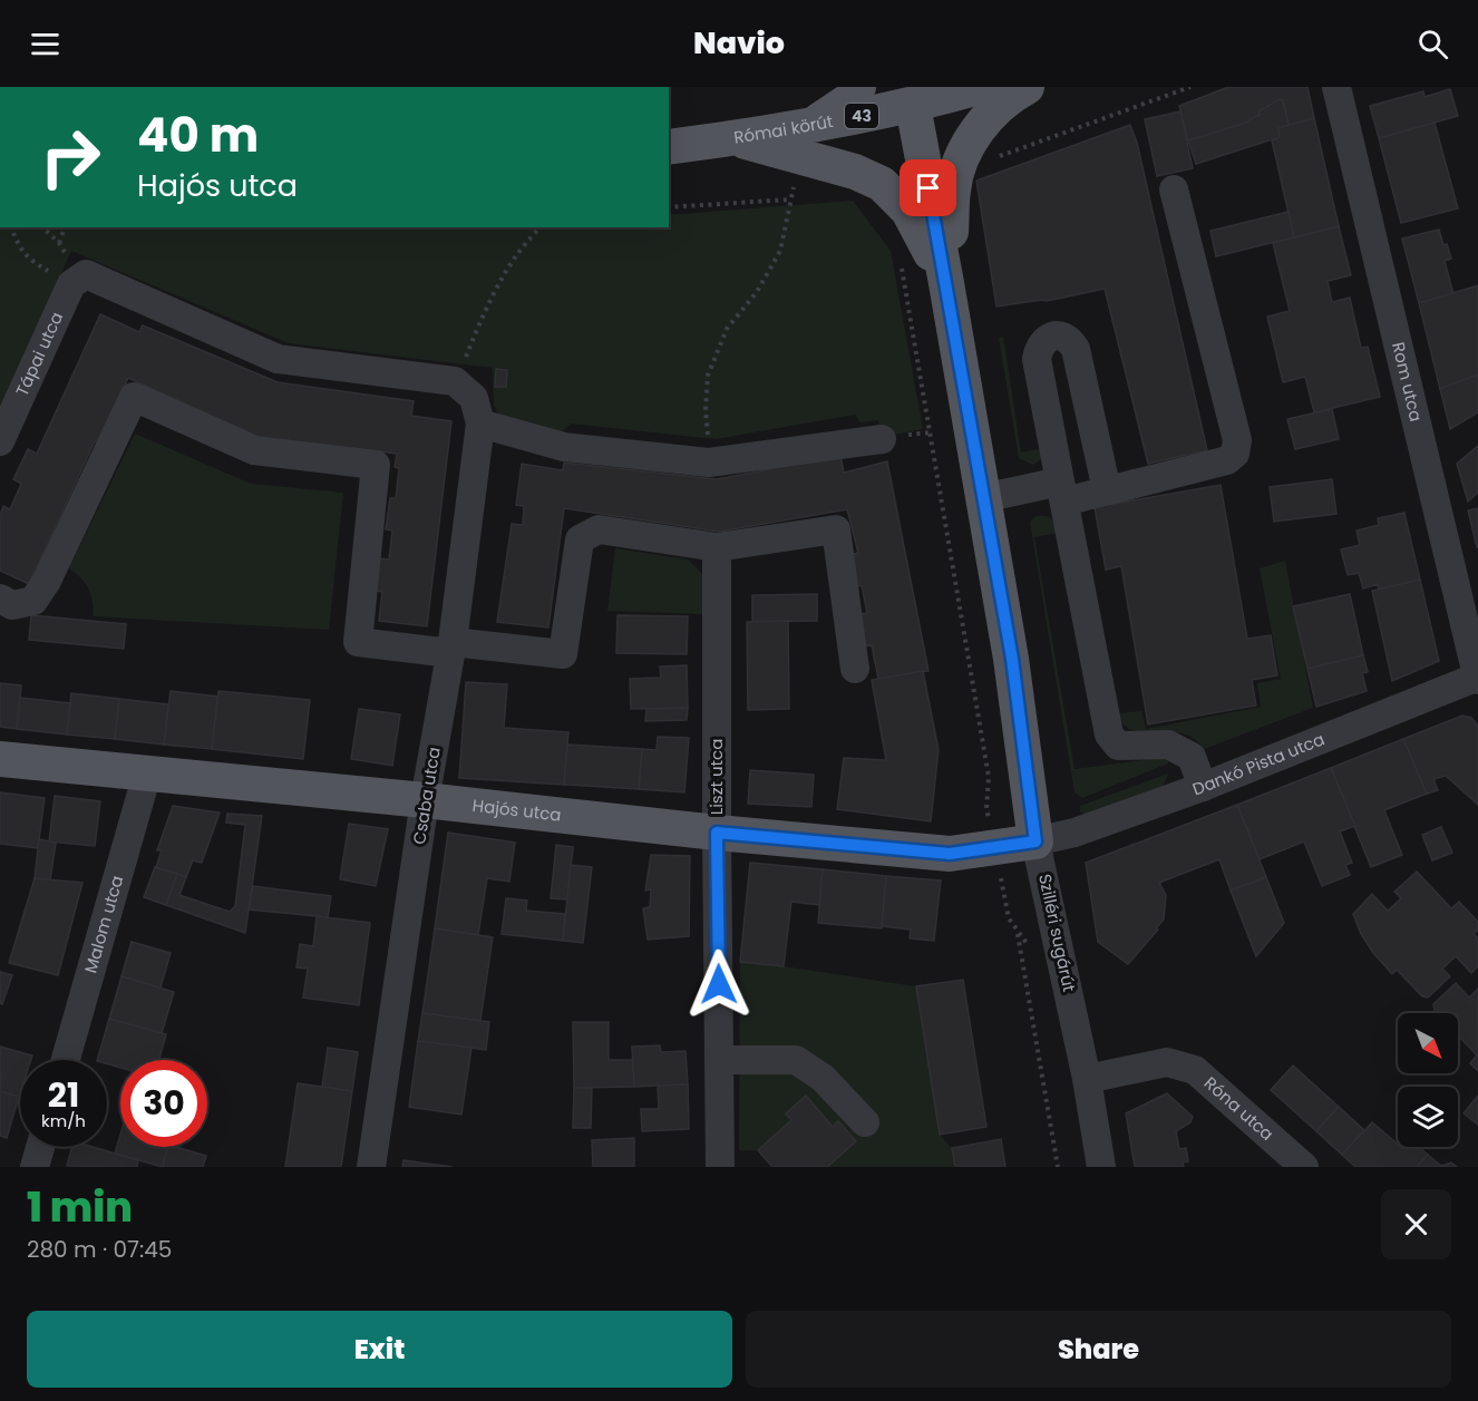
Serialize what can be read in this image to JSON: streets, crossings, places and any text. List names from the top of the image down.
{
  "streets": {
    "main road": [
      "43",
      "Római körút",
      "Hajós utca",
      "Szilléri sugárút"
    ],
    "street": [
      "Tápai utca",
      "Rom utca",
      "Dankó Pista utca",
      "Liszt utca",
      "Csaba utca",
      "Malom utca",
      "Róna utca"
    ]
  },
  "crossings": [
    ["Római körút", "Szilléri sugárút"],
    ["Rom utca", "Dankó Pista utca"],
    ["Dankó Pista utca", "Hajós utca"],
    ["Dankó Pista utca", "Szilléri sugárút"],
    ["Liszt utca", "Hajós utca"],
    ["Csaba utca", "Hajós utca"],
    ["Hajós utca", "Malom utca"],
    ["Hajós utca", "Szilléri sugárút"],
    ["Szilléri sugárút", "Róna utca"]
  ],
  "north": "bottom right",
  "page": {
    "header": "Navio",
    "turn": ["40 m", "Hajós utca"],
    "speed": "21 km/h",
    "limit": "30",
    "heading": ["1 min", "280 m · 07:45"],
    "buttons": ["Exit", "Share"]
  }
}
